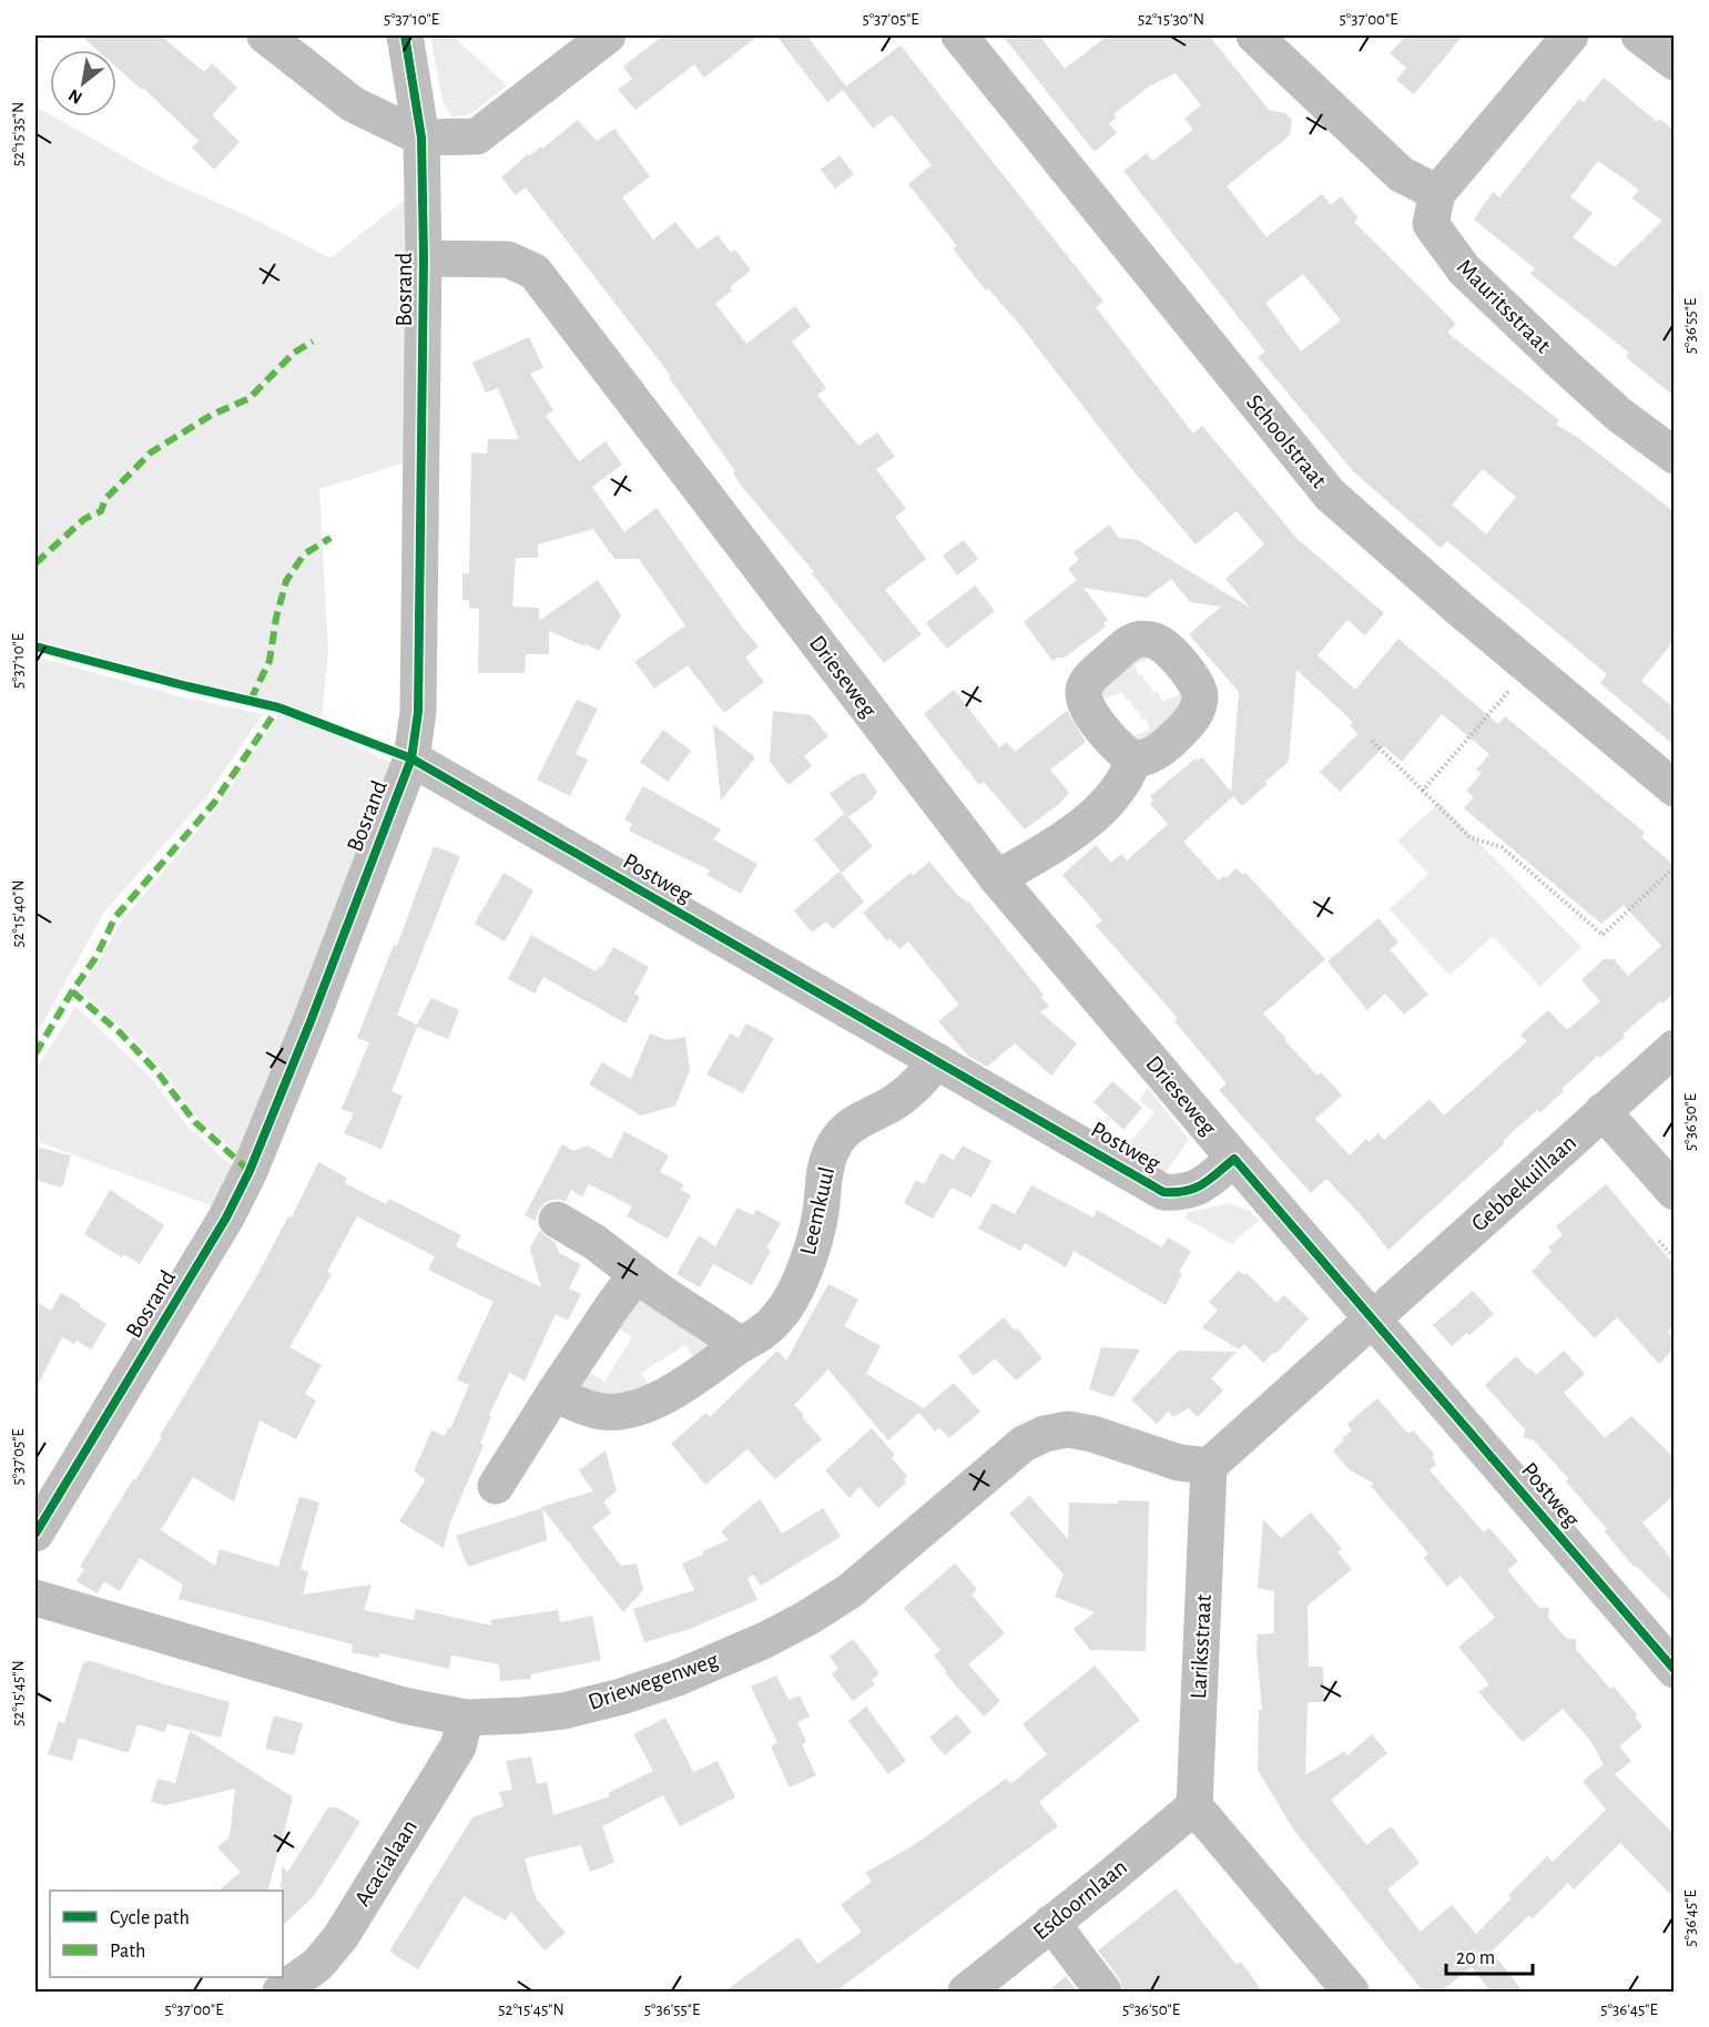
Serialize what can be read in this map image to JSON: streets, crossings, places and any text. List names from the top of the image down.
{
  "streets": {
    "street": [
      "Bosrand",
      "Mauritsstraat",
      "Schoolstraat",
      "Drieseweg",
      "Postweg",
      "Gebbekuillaan",
      "Leemkuul",
      "Lariksstraat",
      "Driewegenweg",
      "Acacialaan",
      "Esdoornlaan"
    ]
  },
  "crossings": [
    ["Bosrand", "Drieseweg"],
    ["Bosrand", "Postweg"],
    ["Drieseweg", "Postweg"],
    ["Postweg", "Gebbekuillaan"],
    ["Postweg", "Leemkuul"],
    ["Lariksstraat", "Driewegenweg"],
    ["Lariksstraat", "Esdoornlaan"],
    ["Driewegenweg", "Acacialaan"]
  ],
  "legend": ["Cycle path", "Path"],
  "scale_bar": "20 m",
  "north": "bottom left",
  "coordinates": [
    "5°37'10\"E",
    "5°37'05\"E",
    "52°15'30\"N",
    "5°37'00\"E",
    "52°15'35\"N",
    "5°36'55\"E",
    "52°15'40\"N",
    "5°36'50\"E",
    "52°15'45\"N",
    "5°36'45\"E"
  ]
}
